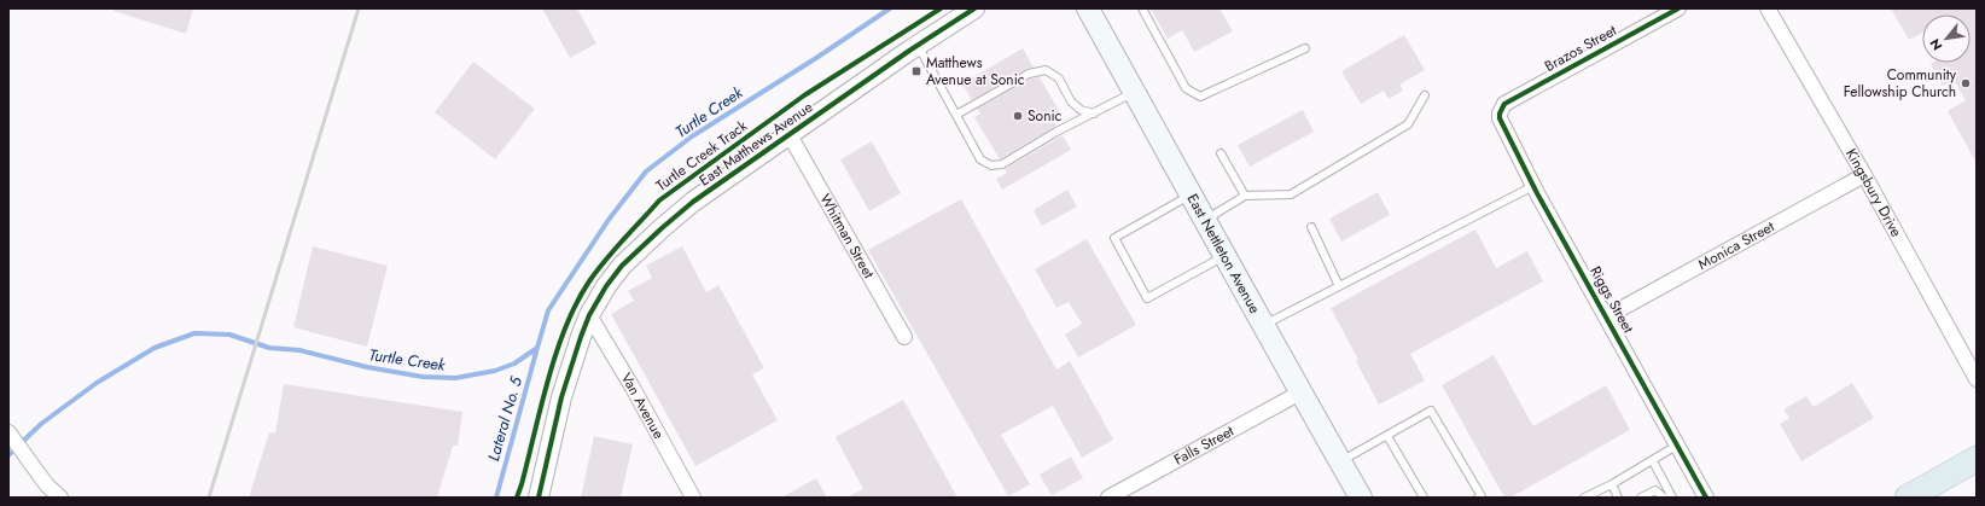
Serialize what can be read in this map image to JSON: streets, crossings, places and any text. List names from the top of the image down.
{
  "streets": {
    "main road": ["East Nettleton Avenue"],
    "street": [
      "Brazos Street",
      "East Matthews Avenue",
      "Kingsbury Drive",
      "Whitman Street",
      "Monica Street",
      "Riggs Street",
      "Van Avenue",
      "Falls Street"
    ],
    "cycle path": ["Turtle Creek Track"]
  },
  "crossings": [
    ["Brazos Street", "Riggs Street"],
    ["East Matthews Avenue", "Whitman Street"],
    ["East Matthews Avenue", "Van Avenue"],
    ["Kingsbury Drive", "Monica Street"],
    ["Monica Street", "Riggs Street"],
    ["East Nettleton Avenue", "Falls Street"]
  ],
  "water": ["Turtle Creek", "Lateral No. 5"],
  "places": {
    "transit": ["Matthews Avenue at Sonic"],
    "other": ["Community Fellowship Church", "Sonic"]
  },
  "north": "bottom left"
}
